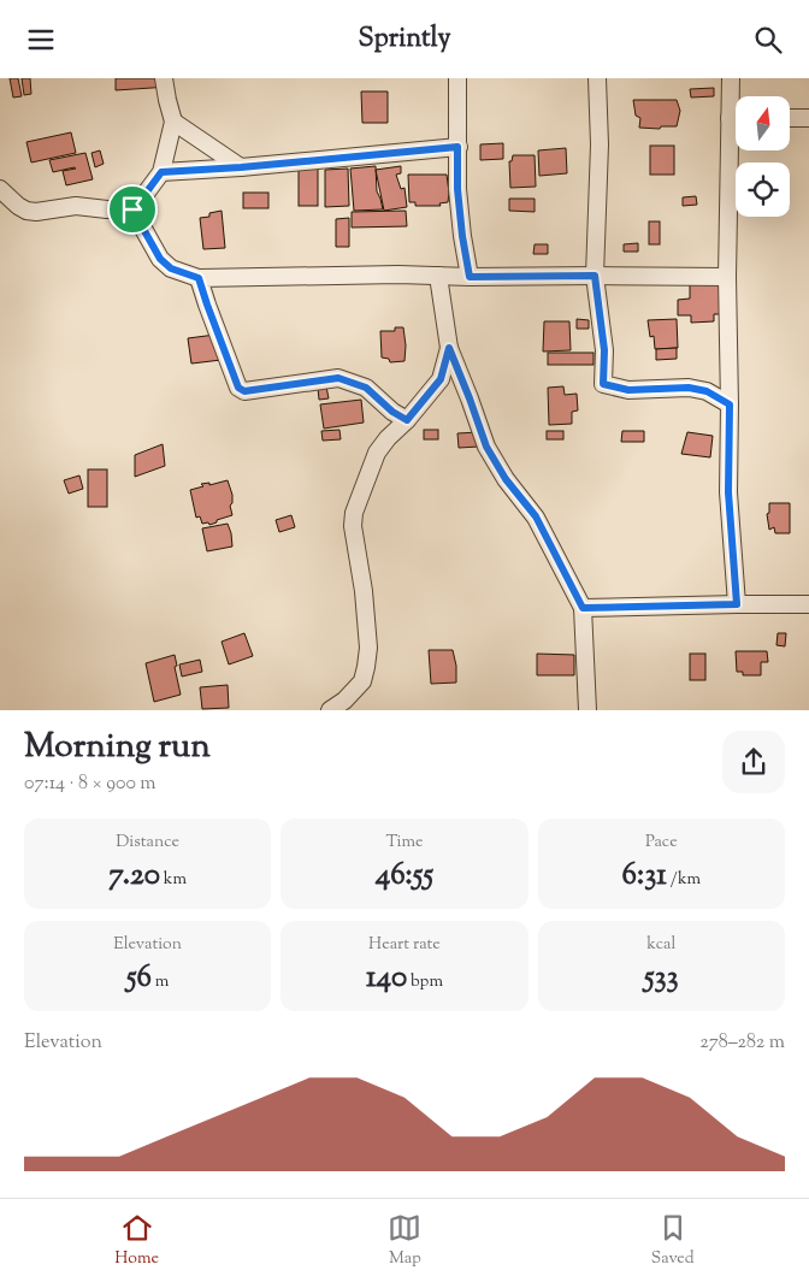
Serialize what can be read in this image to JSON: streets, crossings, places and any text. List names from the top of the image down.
{
  "north": "top",
  "page": {
    "header": "Sprintly",
    "heading": ["Morning run", "07:14 · 8 × 900 m"],
    "stats": [
      ["Distance", "7.20 km"],
      ["Time", "46:55"],
      ["Pace", "6:31 /km"],
      ["Elevation", "56 m"],
      ["Heart rate", "140 bpm"],
      ["kcal", "533"]
    ],
    "chart": ["Elevation", "278–282 m"],
    "tabs": ["Home", "Map", "Saved"]
  }
}
